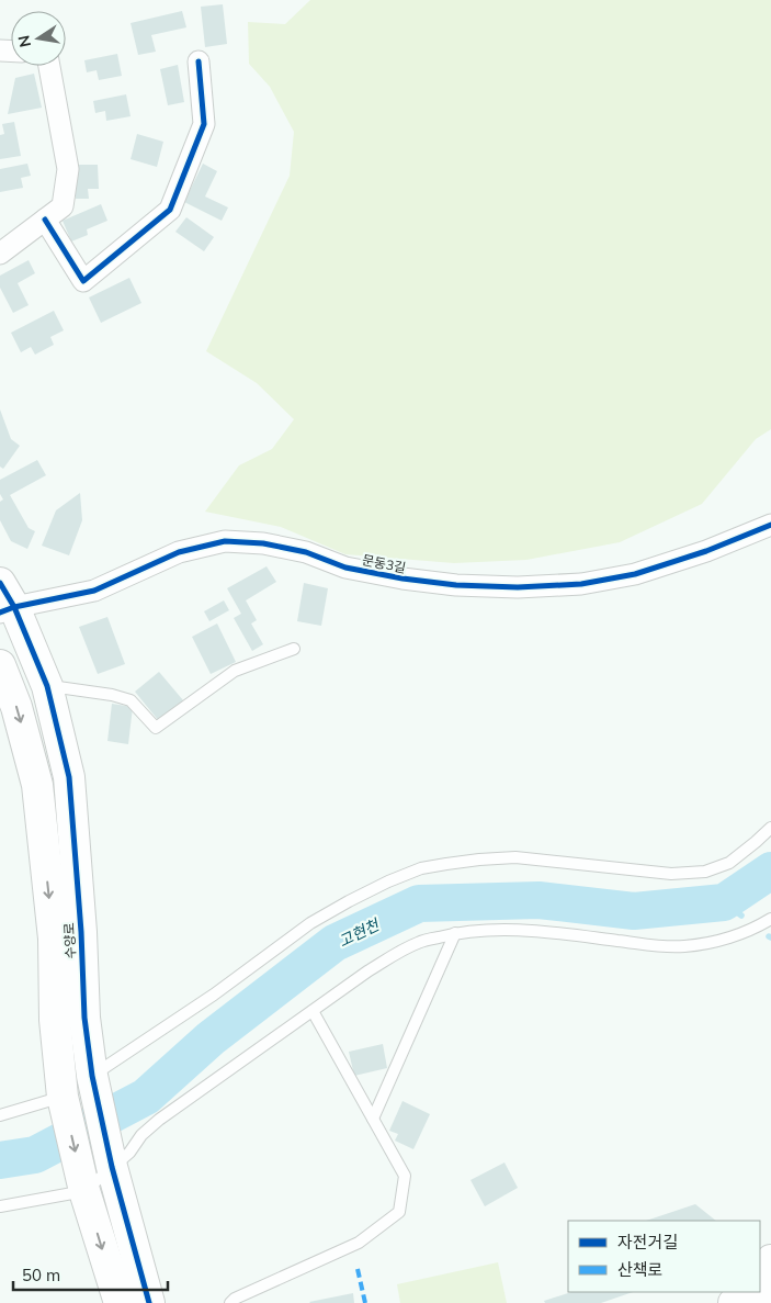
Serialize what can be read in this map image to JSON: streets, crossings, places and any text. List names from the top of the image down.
{
  "streets": {
    "street": ["문동3길", "수양로"]
  },
  "crossings": [
    ["문동3길", "수양로"]
  ],
  "water": ["고현천"],
  "legend": ["자전거길", "산책로"],
  "scale_bar": "50 m",
  "north": "left"
}
